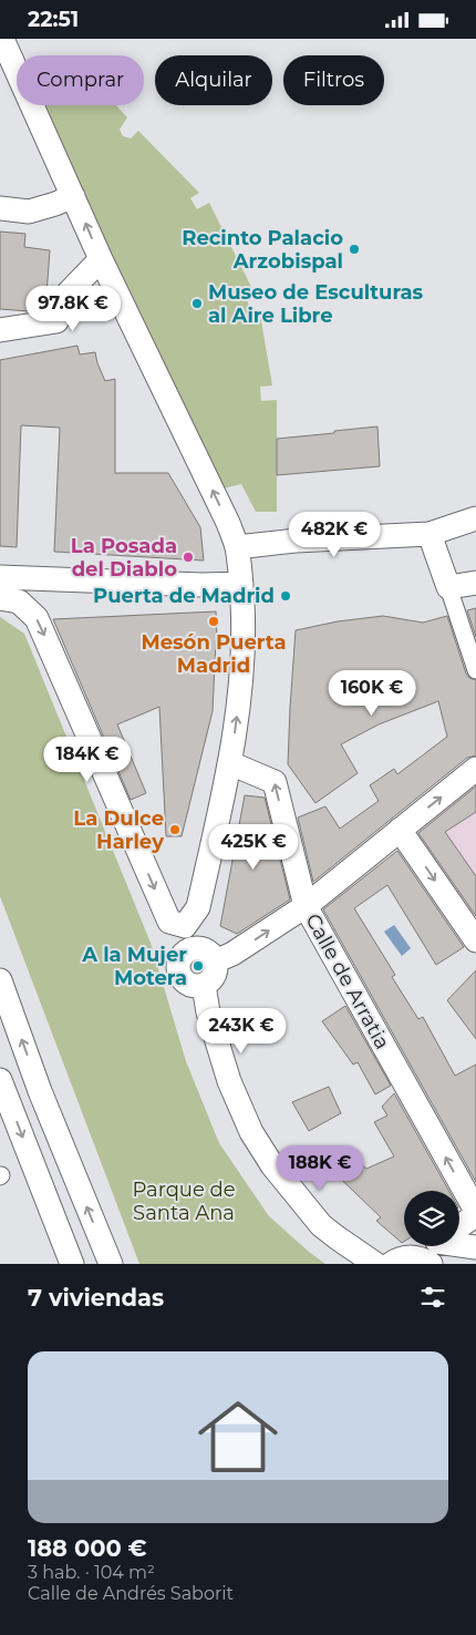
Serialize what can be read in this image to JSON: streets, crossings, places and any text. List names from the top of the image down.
{
  "streets": {
    "street": ["Calle de Arratia"]
  },
  "parks": ["Parque de Santa Ana"],
  "places": [
    "Recinto Palacio Arzobispal",
    "Museo de Esculturas al Aire Libre",
    "La Posada del Diablo",
    "Puerta de Madrid",
    "Mesón Puerta Madrid",
    "La Dulce Harley",
    "A la Mujer Motera"
  ],
  "page": {
    "status": "22:51",
    "chip": ["Comprar", "Alquilar", "Filtros"],
    "price": [
      "97.8K €",
      "482K €",
      "160K €",
      "184K €",
      "425K €",
      "243K €",
      "188K €"
    ],
    "heading": "7 viviendas",
    "list": [
      {
        "name": "188 000 €",
        "note": "3 hab. · 104 m² · Calle de Andrés Saborit"
      }
    ]
  }
}
